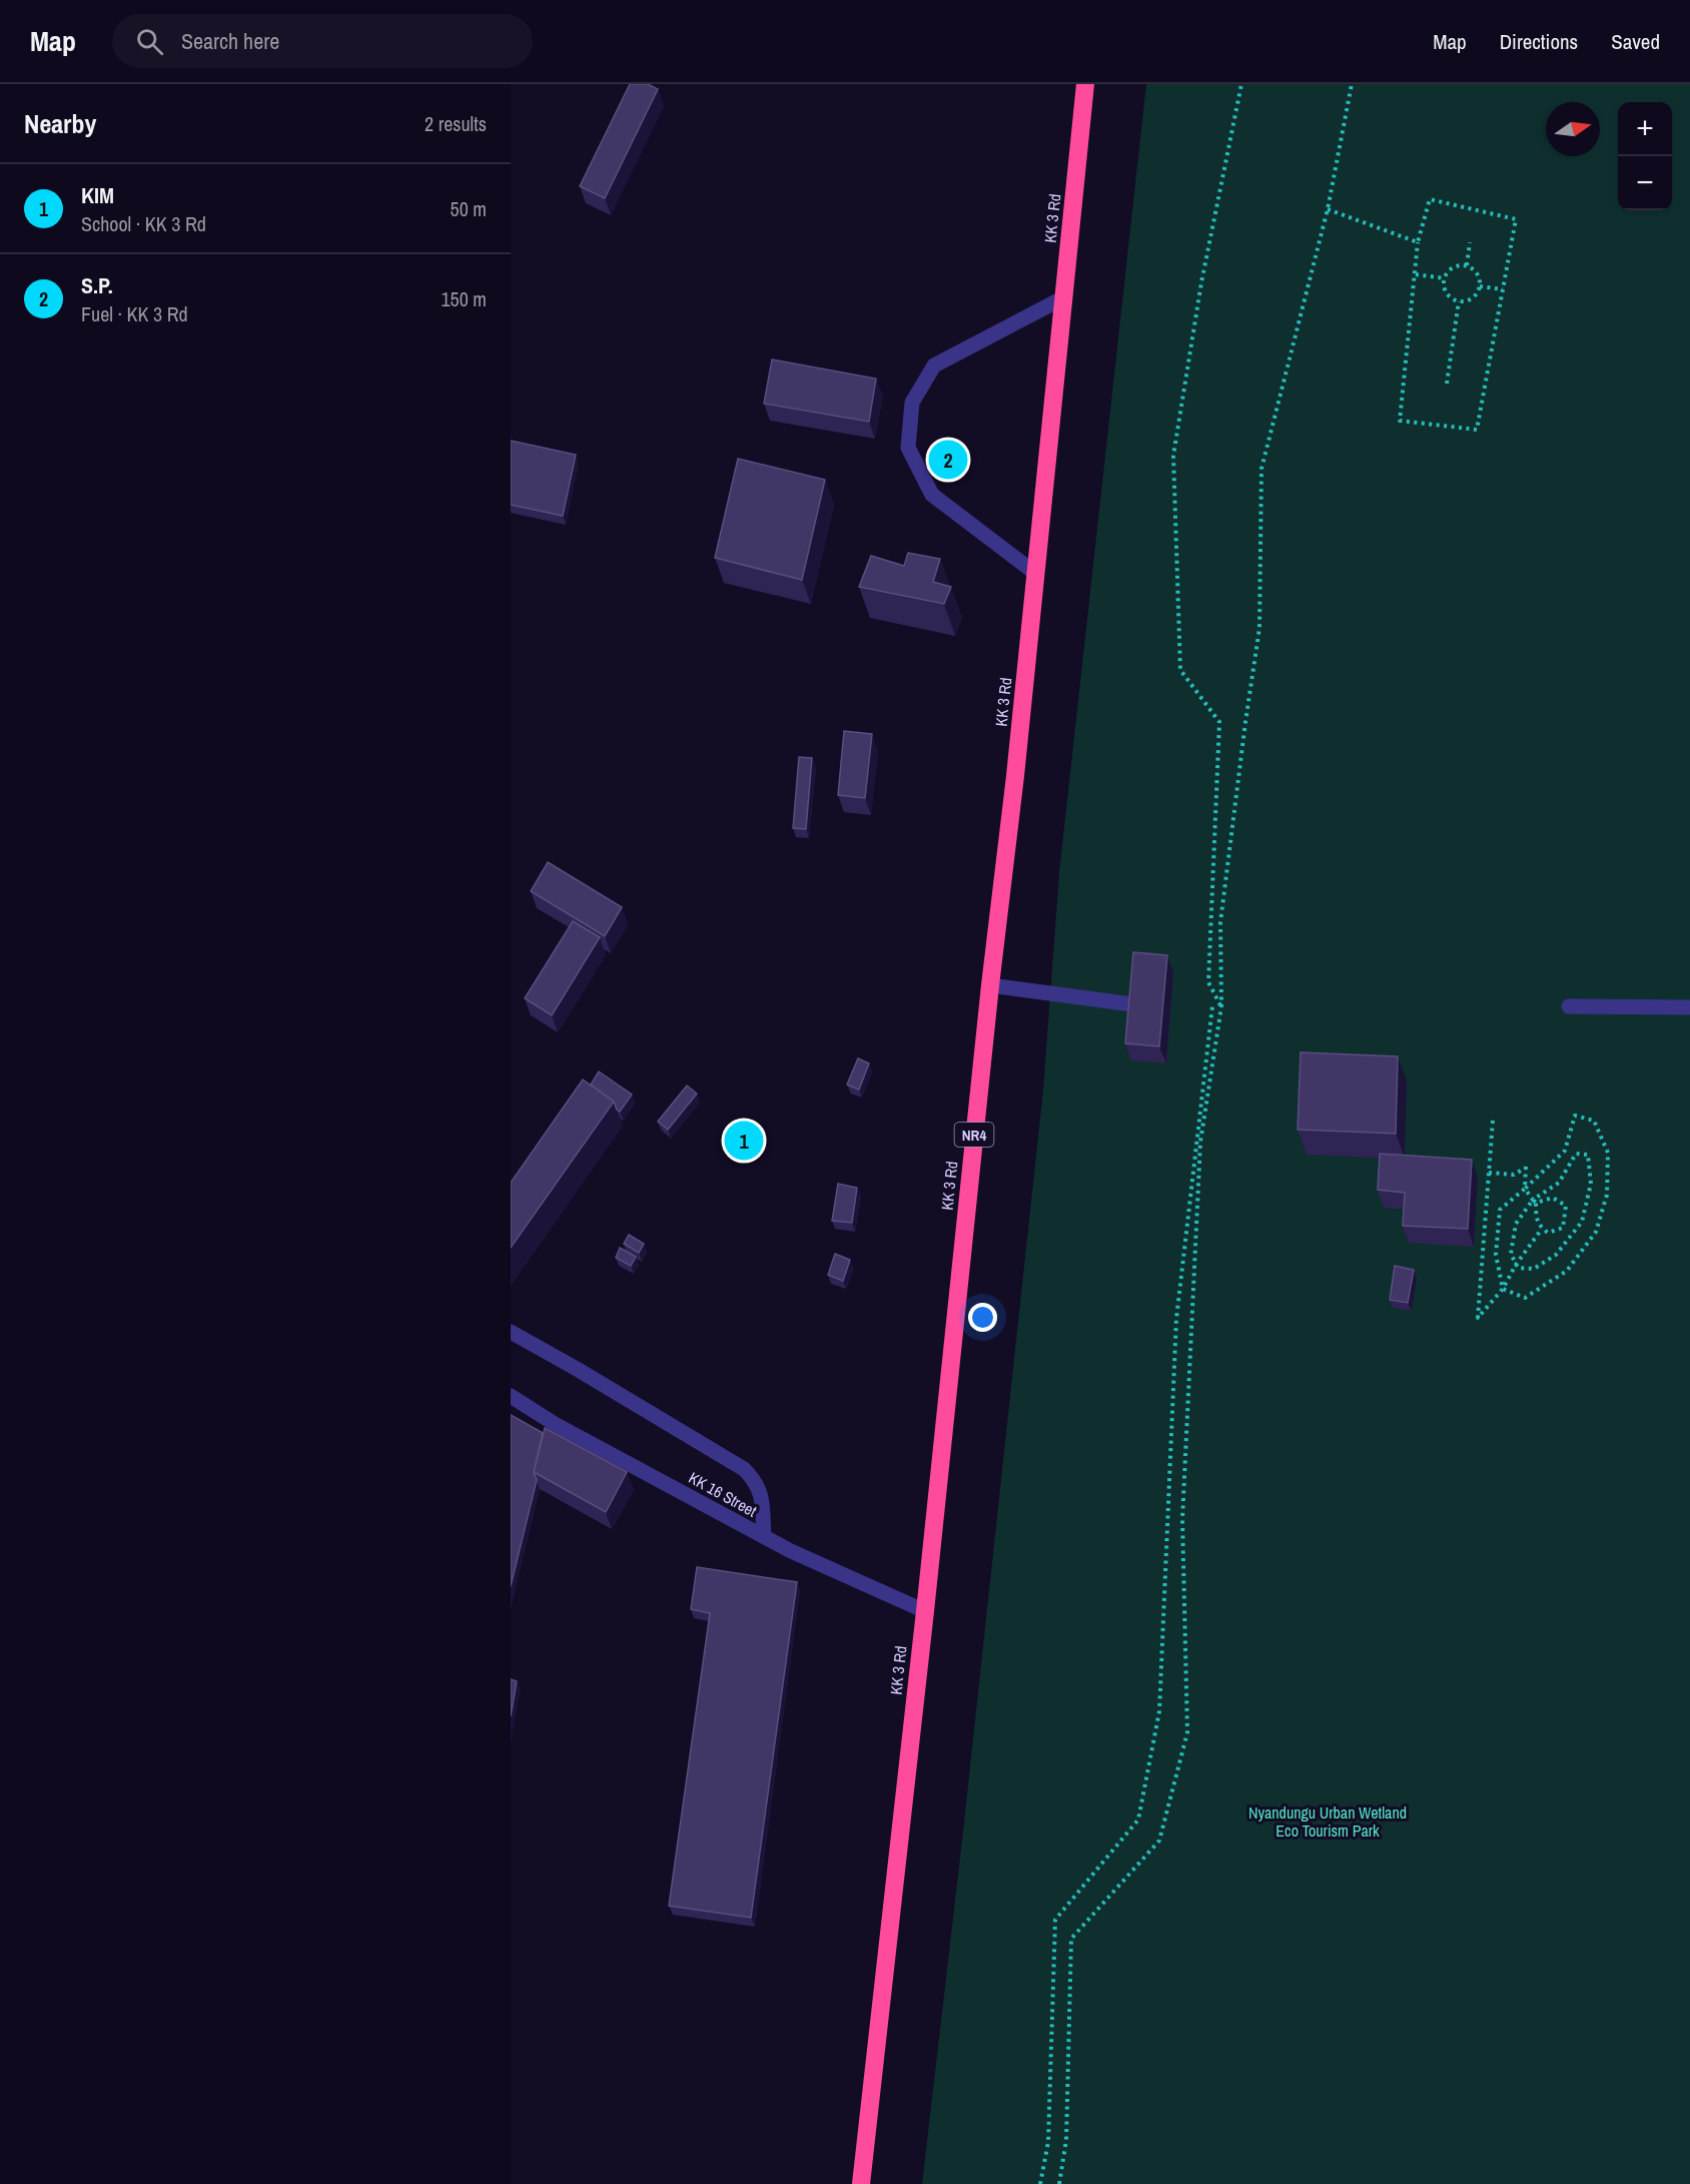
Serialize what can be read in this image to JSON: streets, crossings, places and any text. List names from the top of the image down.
{
  "streets": {
    "highway": ["KK 3 Rd", "NR4"],
    "street": ["KK 16 Street"]
  },
  "crossings": [
    ["KK 3 Rd", "KK 16 Street"]
  ],
  "parks": ["Nyandungu Urban Wetland Eco Tourism Park"],
  "north": "right",
  "page": {
    "header": "Map",
    "search": "Search here",
    "nav": ["Map", "Directions", "Saved"],
    "heading": ["Nearby", "2 results"],
    "map_buttons": ["+", "−"],
    "list": [
      {
        "mark": "1",
        "name": "KIM",
        "note": "School · KK 3 Rd",
        "value": "50 m"
      },
      {
        "mark": "2",
        "name": "S.P.",
        "note": "Fuel · KK 3 Rd",
        "value": "150 m"
      }
    ],
    "pins": ["2", "1"]
  }
}
